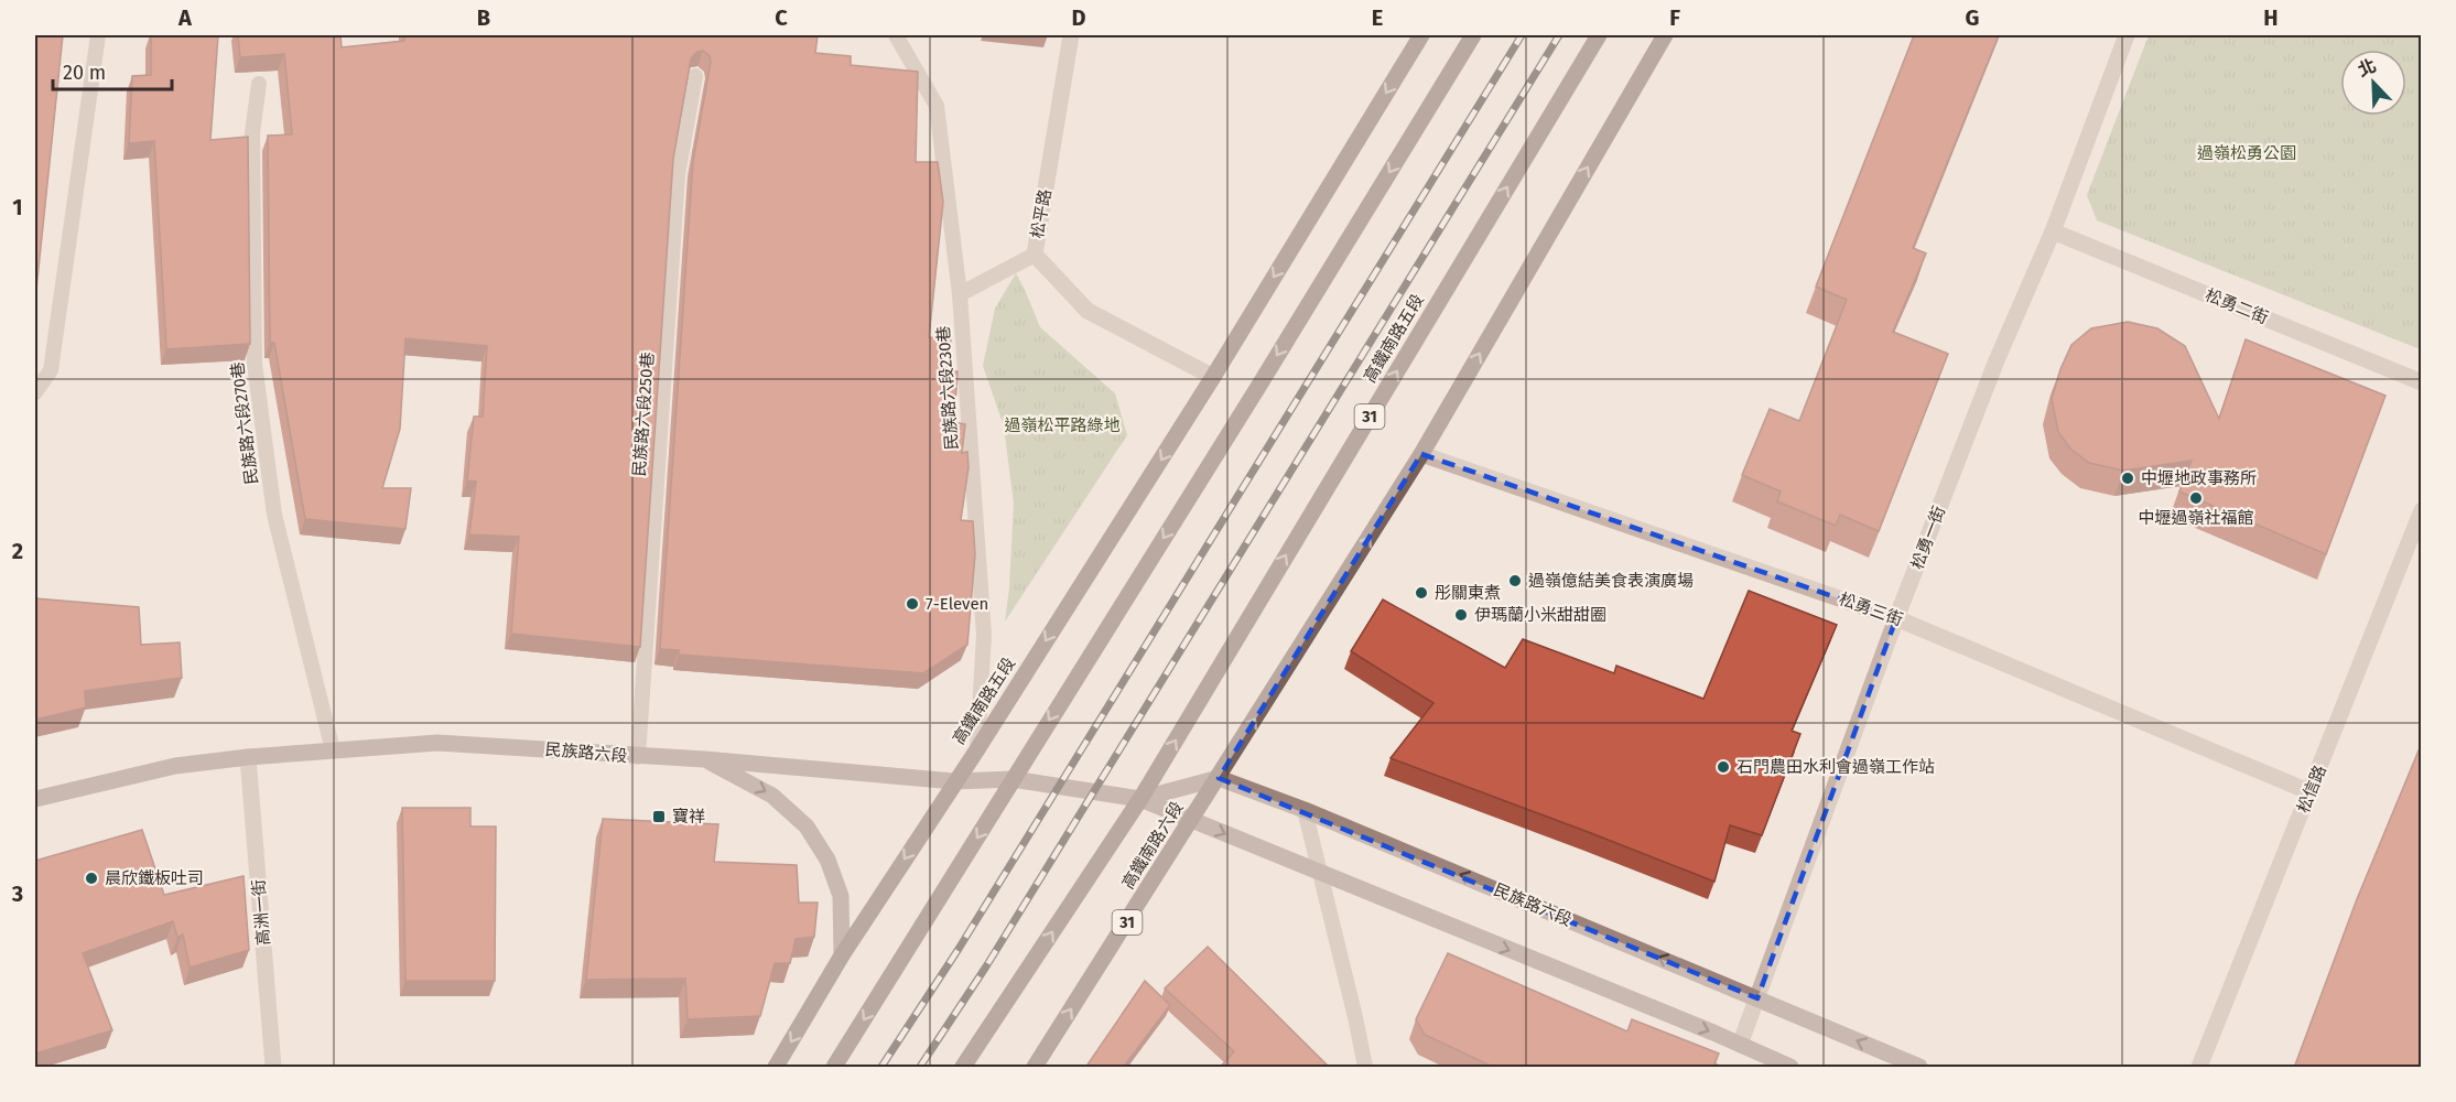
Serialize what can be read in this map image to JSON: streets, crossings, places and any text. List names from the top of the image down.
{
  "streets": {
    "main road": [
      "高鐵南路五段",
      "31",
      "民族路六段",
      "高鐵南路六段"
    ],
    "street": [
      "松平路",
      "松勇二街",
      "松勇一街",
      "松勇三街",
      "松信路",
      "高洲一街"
    ],
    "lane": ["民族路六段230巷", "民族路六段250巷", "民族路六段270巷"]
  },
  "crossings": [
    ["松平路", "高鐵南路五段"],
    ["松勇二街", "松勇一街"],
    ["高鐵南路五段", "民族路六段230巷"],
    ["高鐵南路五段", "31"],
    ["高鐵南路五段", "民族路六段"],
    ["民族路六段250巷", "民族路六段"],
    ["31", "松勇三街"],
    ["31", "民族路六段"],
    ["31", "高鐵南路六段"],
    ["民族路六段270巷", "民族路六段"],
    ["松勇一街", "松勇三街"],
    ["松勇一街", "民族路六段"],
    ["松勇三街", "松信路"],
    ["民族路六段", "高鐵南路六段"],
    ["民族路六段", "高洲一街"]
  ],
  "parks": ["過嶺松勇公園", "過嶺松平路綠地"],
  "places": {
    "other": [
      "中壢地政事務所",
      "中壢過嶺社福館",
      "過嶺億結美食表演廣場",
      "彤關東煮",
      "7-Eleven",
      "伊瑪蘭小米甜甜圈",
      "石門農田水利會過嶺工作站",
      "晨欣鐵板吐司"
    ],
    "transit": ["寶祥"]
  },
  "scale_bar": "20 m",
  "north": "top left",
  "grid": {
    "columns": [
      "A",
      "B",
      "C",
      "D",
      "E",
      "F",
      "G",
      "H"
    ],
    "rows": ["1", "2", "3"]
  }
}
